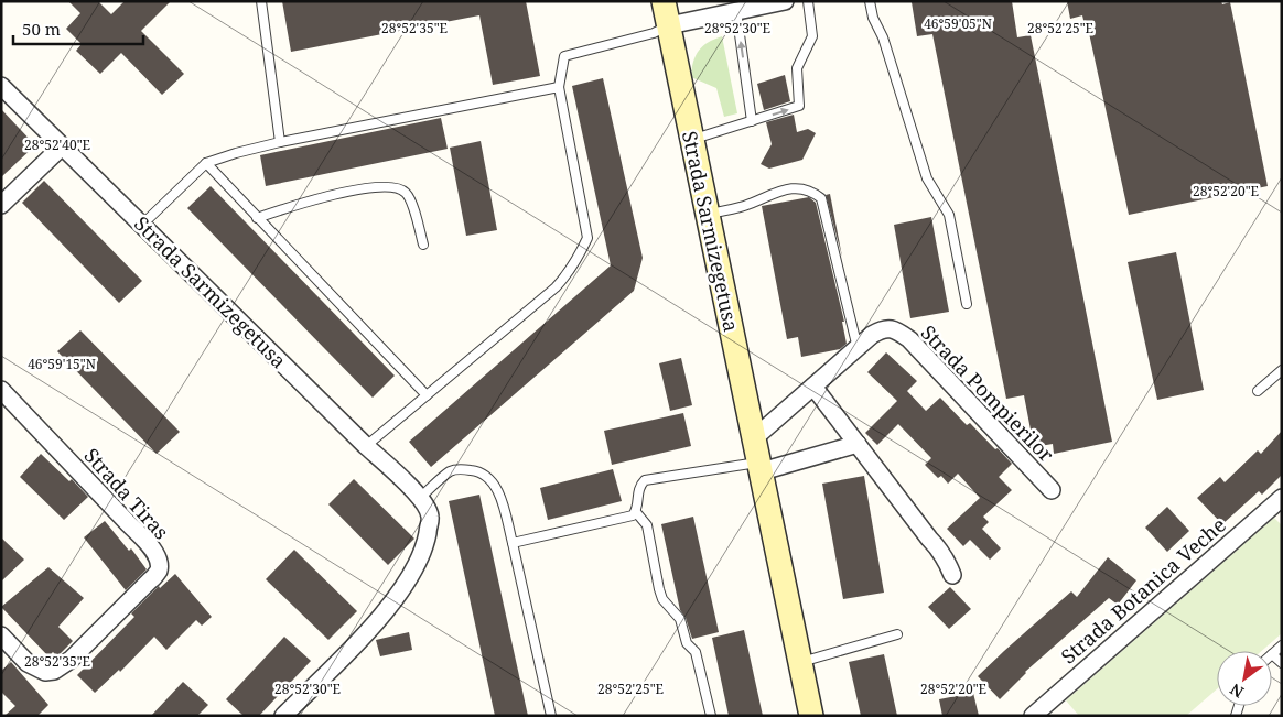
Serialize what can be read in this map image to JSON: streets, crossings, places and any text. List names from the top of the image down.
{
  "streets": {
    "main road": ["Strada Sarmizegetusa"],
    "street": ["Strada Pompierilor", "Strada Tiras", "Strada Botanica Veche"]
  },
  "crossings": [
    ["Strada Sarmizegetusa", "Strada Pompierilor"]
  ],
  "scale_bar": "50 m",
  "north": "bottom left",
  "coordinates": [
    "46°59'05\"N",
    "28°52'35\"E",
    "28°52'30\"E",
    "28°52'25\"E",
    "28°52'40\"E",
    "28°52'20\"E",
    "46°59'15\"N"
  ]
}
